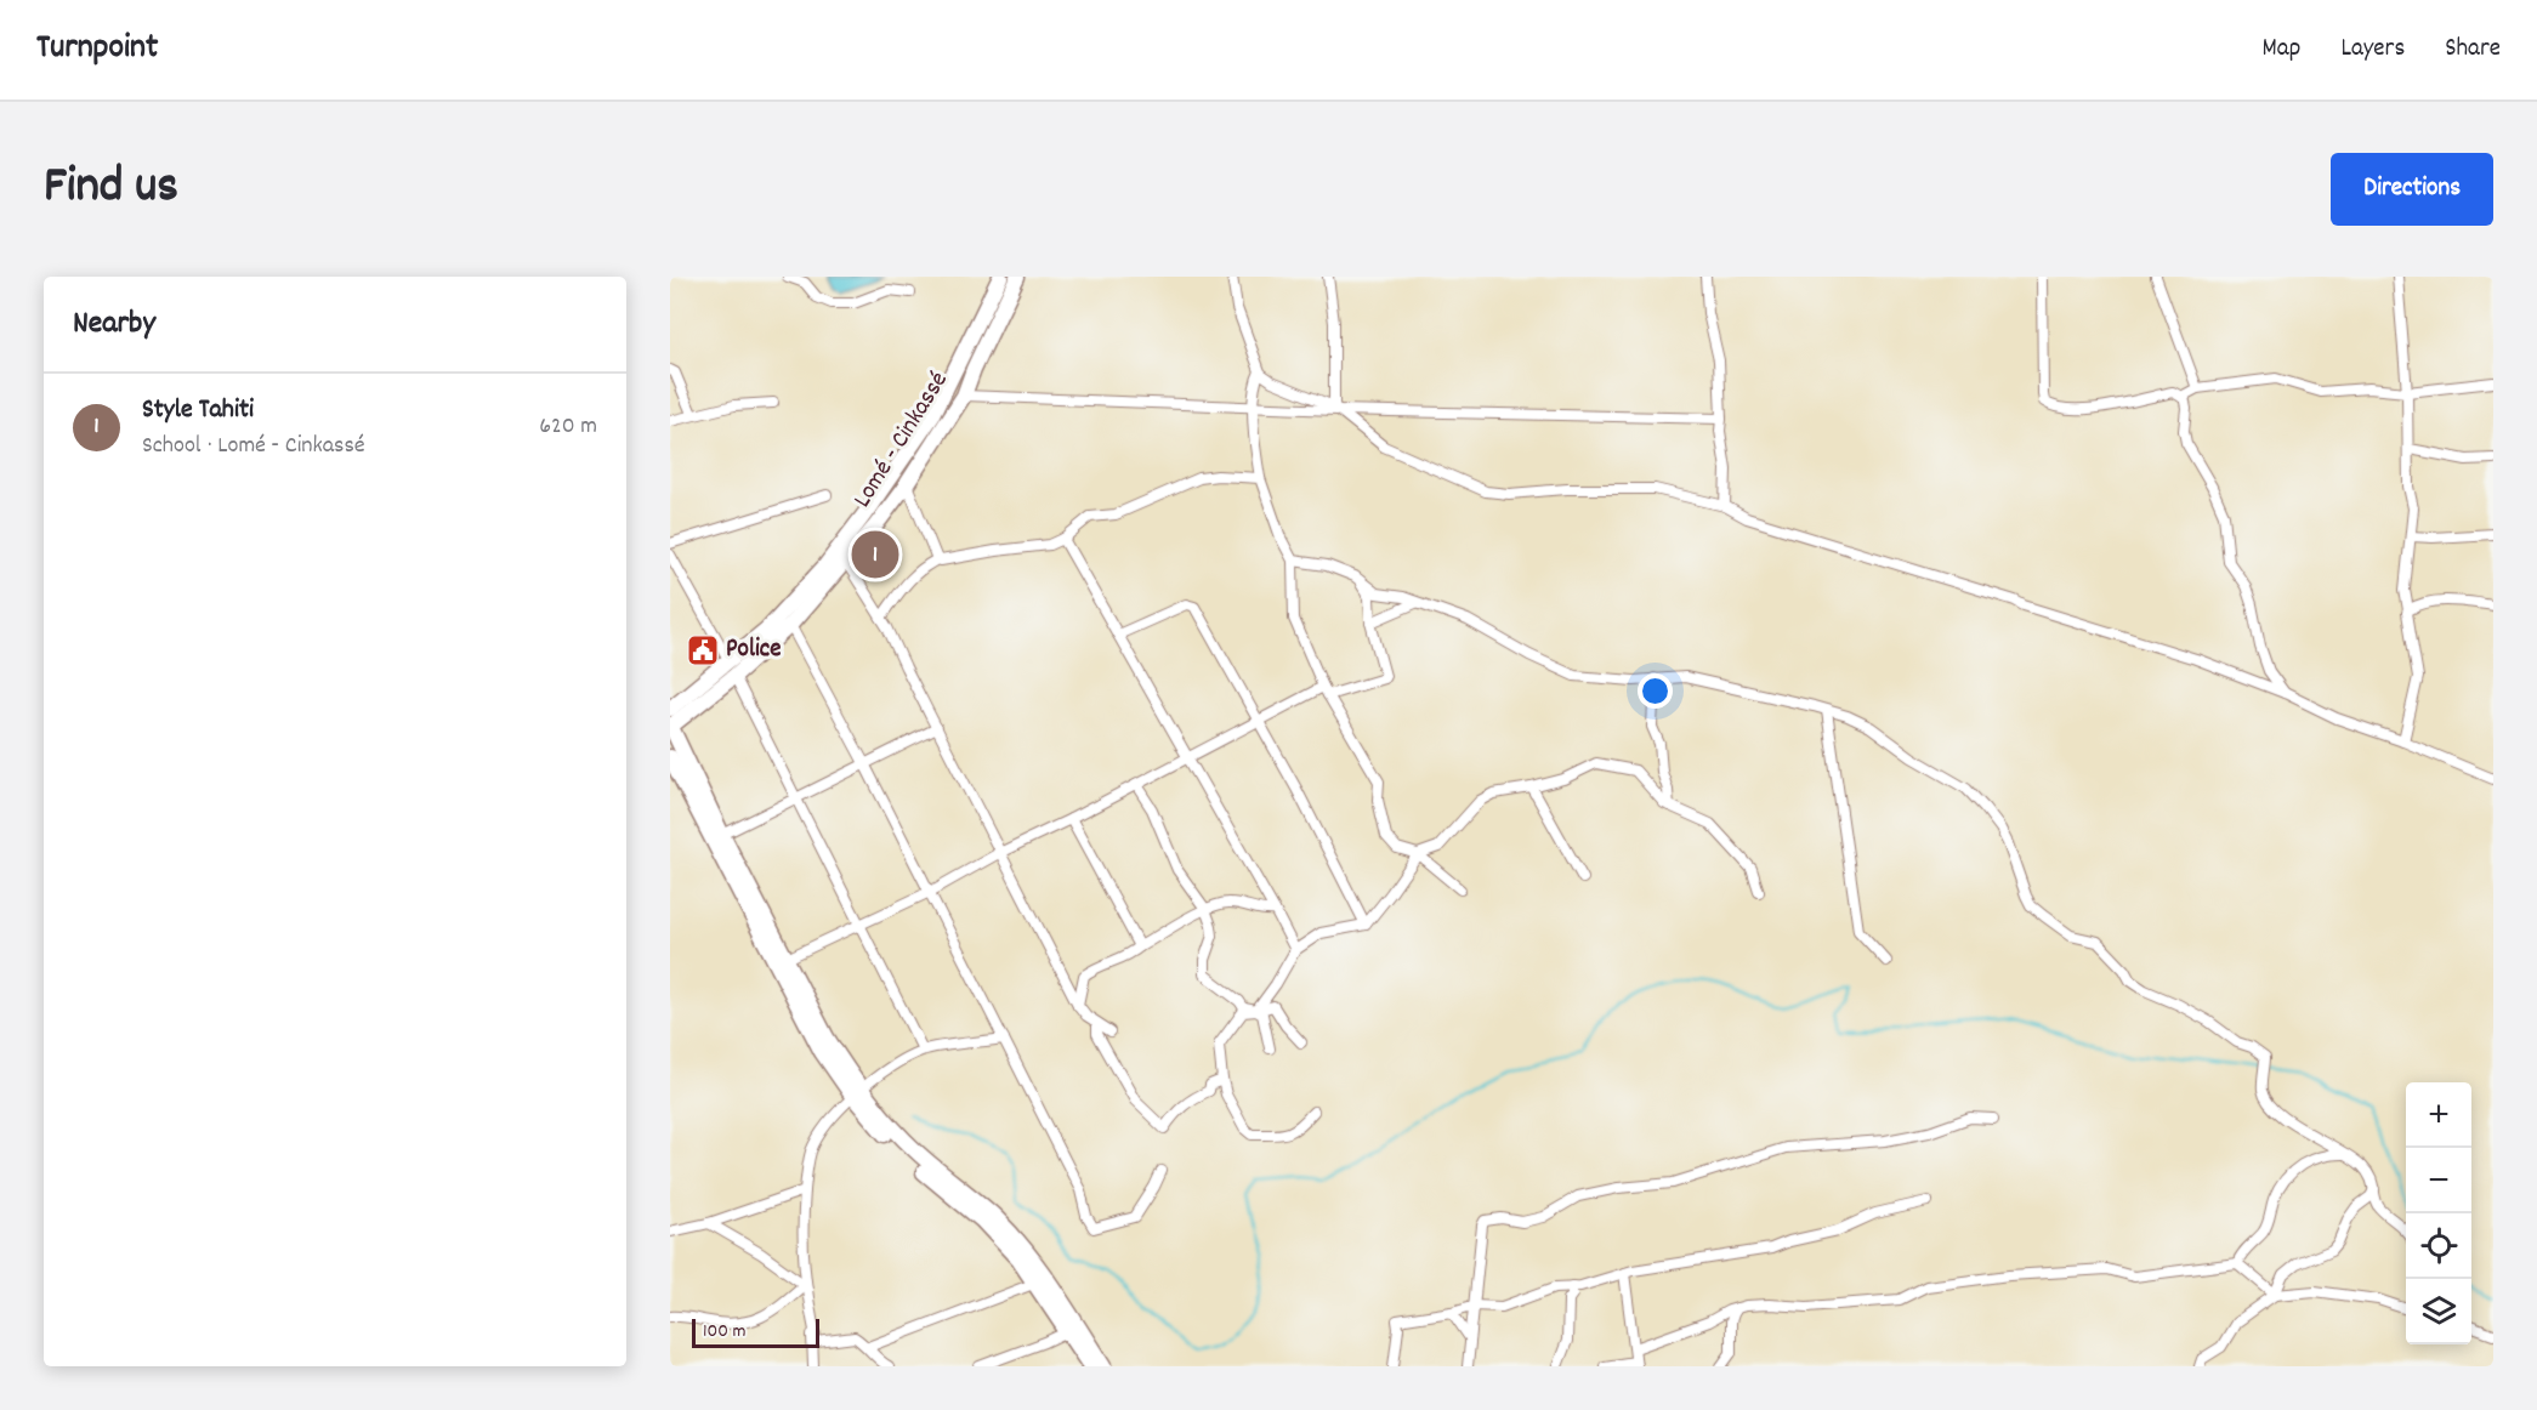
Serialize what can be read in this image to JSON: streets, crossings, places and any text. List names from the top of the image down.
{
  "streets": {
    "main road": ["Lomé - Cinkassé"]
  },
  "places": {
    "public building": ["Police"]
  },
  "scale_bar": "100 m",
  "page": {
    "header": "Turnpoint",
    "nav": ["Map", "Layers", "Share"],
    "title": "Find us",
    "buttons": "Directions",
    "heading": "Nearby",
    "list": [
      {
        "mark": "1",
        "name": "Style Tahiti",
        "note": "School · Lomé - Cinkassé",
        "value": "620 m"
      }
    ],
    "pins": "1",
    "map_buttons": ["+", "−"],
    "scale": "100 m"
  }
}
